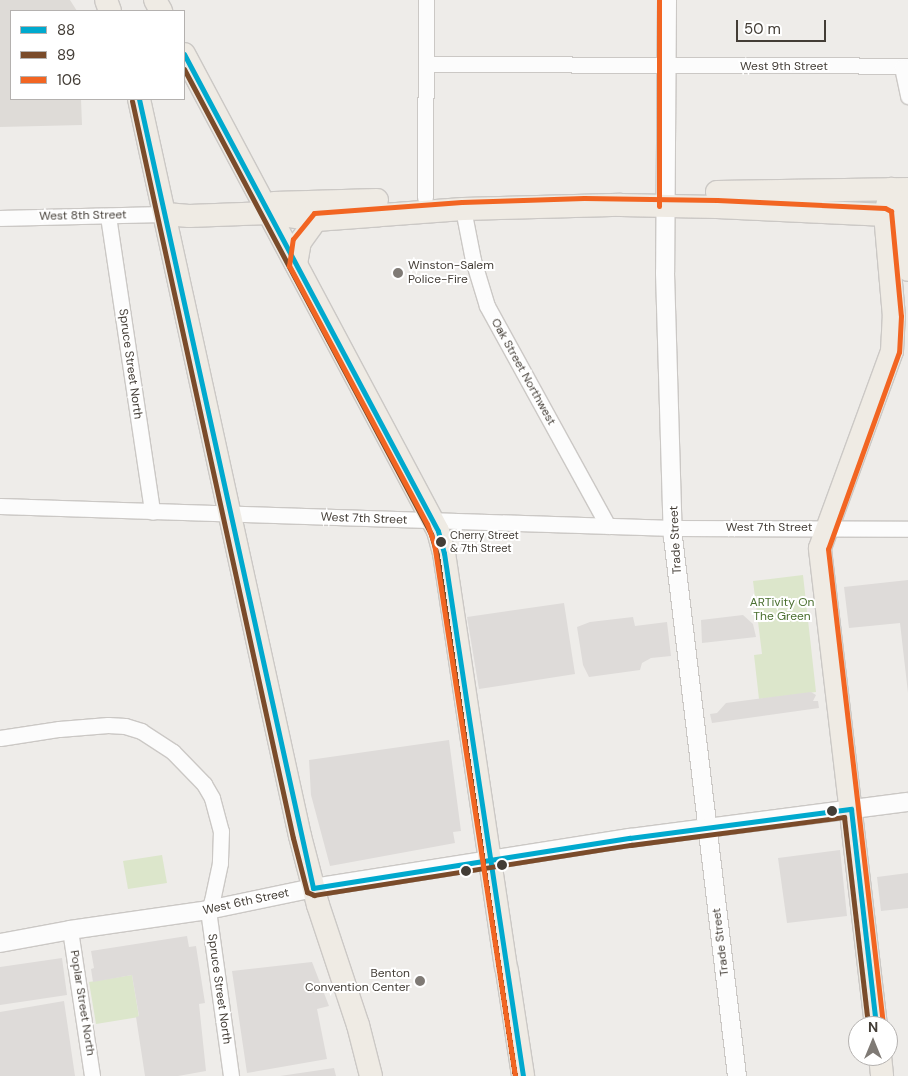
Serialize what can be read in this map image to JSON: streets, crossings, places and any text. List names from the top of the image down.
{
  "streets": {
    "main road": ["West 8th Street"],
    "street": [
      "West 9th Street",
      "Spruce Street North",
      "Oak Street Northwest",
      "West 7th Street",
      "Trade Street",
      "West 6th Street",
      "Poplar Street North"
    ]
  },
  "crossings": [
    ["West 9th Street", "Trade Street"],
    ["West 8th Street", "Spruce Street North"],
    ["West 8th Street", "Oak Street Northwest"],
    ["West 8th Street", "Trade Street"],
    ["Spruce Street North", "West 7th Street"],
    ["Spruce Street North", "West 6th Street"],
    ["Oak Street Northwest", "West 7th Street"],
    ["West 7th Street", "Trade Street"],
    ["Trade Street", "West 6th Street"],
    ["West 6th Street", "Poplar Street North"]
  ],
  "parks": ["ARTivity On The Green"],
  "places": ["Winston-Salem Police-Fire", "Cherry Street & 7th Street", "Benton Convention Center"],
  "lines": ["transit line 106", "transit line 88", "transit line 89"],
  "legend": ["88", "89", "106"],
  "scale_bar": "50 m",
  "north": "top"
}
